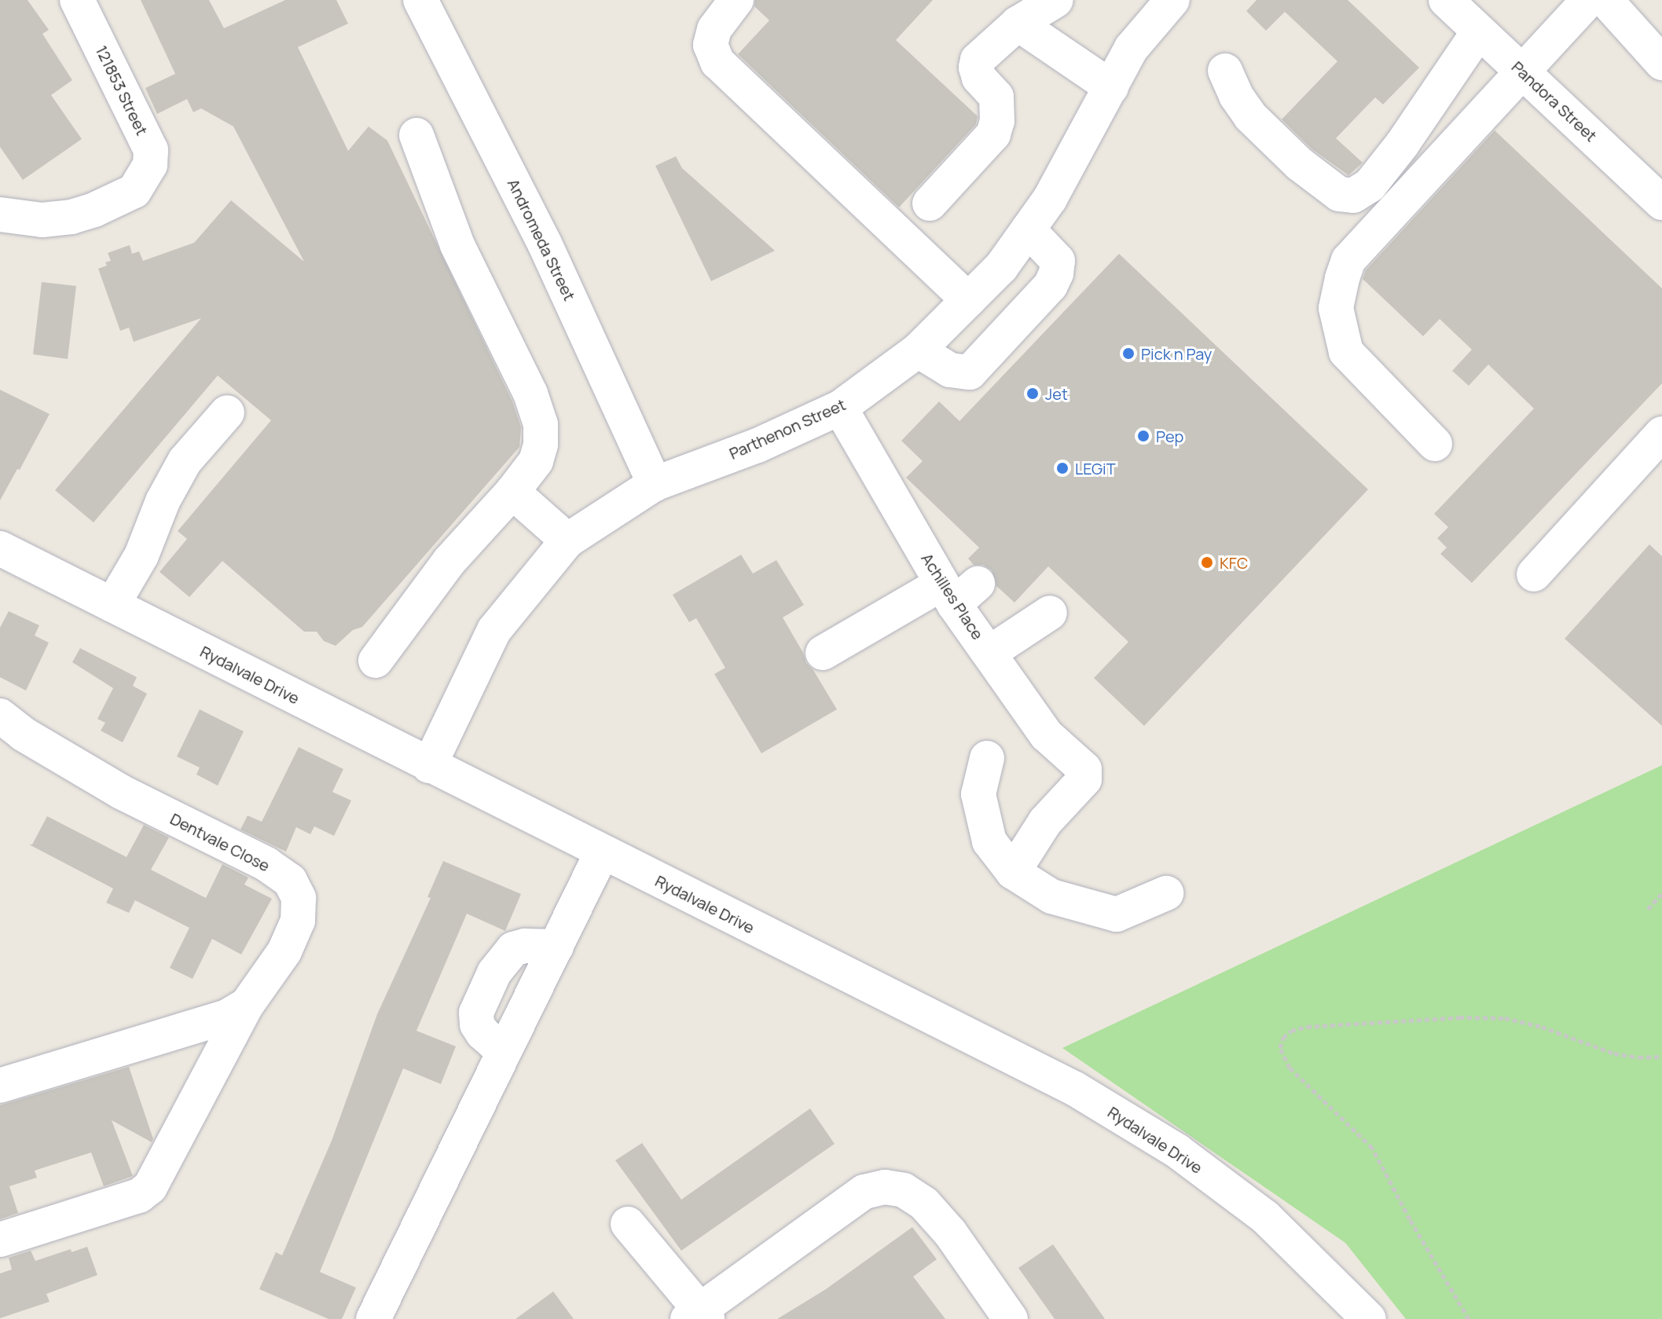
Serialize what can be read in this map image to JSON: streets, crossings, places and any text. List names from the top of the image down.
{
  "streets": {
    "street": [
      "121853 Street",
      "Pandora Street",
      "Andromeda Street",
      "Parthenon Street",
      "Achilles Place",
      "Rydalvale Drive",
      "Dentvale Close"
    ]
  },
  "crossings": [
    ["Andromeda Street", "Parthenon Street"],
    ["Parthenon Street", "Achilles Place"],
    ["Parthenon Street", "Rydalvale Drive"]
  ],
  "places": [
    "Pick n Pay",
    "Jet",
    "Pep",
    "LEGiT",
    "KFC"
  ]
}
